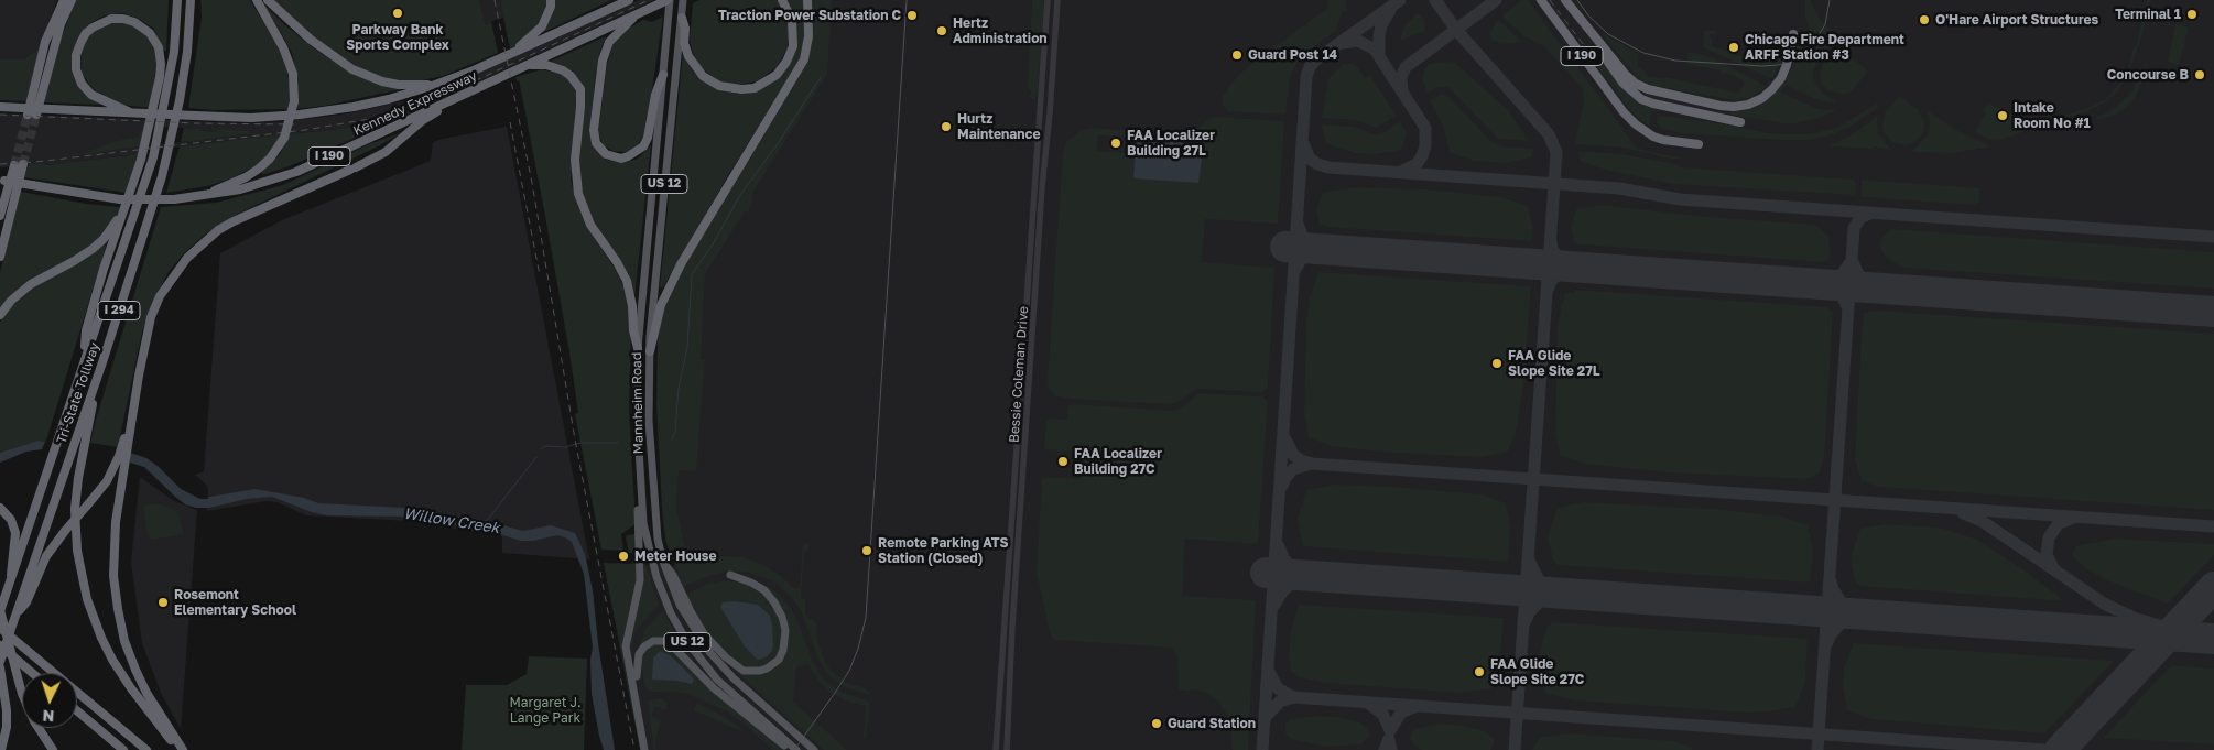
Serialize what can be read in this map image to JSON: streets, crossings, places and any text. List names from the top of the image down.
{
  "streets": {
    "highway": [
      "I 190",
      "Kennedy Expressway",
      "I 294",
      "Tri-State Tollway"
    ],
    "main road": ["US 12", "Mannheim Road"],
    "street": ["Bessie Coleman Drive"]
  },
  "crossings": [
    ["Kennedy Expressway", "Mannheim Road"]
  ],
  "water": ["Willow Creek"],
  "parks": ["Margaret J. Lange Park"],
  "places": [
    "Parkway Bank Sports Complex",
    "Terminal 1",
    "Traction Power Substation C",
    "O'Hare Airport Structures",
    "Hertz Administration",
    "Chicago Fire Department ARFF Station #3",
    "Guard Post 14",
    "Concourse B",
    "Intake Room No #1",
    "Hurtz Maintenance",
    "FAA Localizer Building 27L",
    "FAA Glide Slope Site 27L",
    "FAA Localizer Building 27C",
    "Remote Parking ATS Station (Closed)",
    "Meter House",
    "Rosemont Elementary School",
    "FAA Glide Slope Site 27C",
    "Guard Station"
  ],
  "north": "bottom"
}
